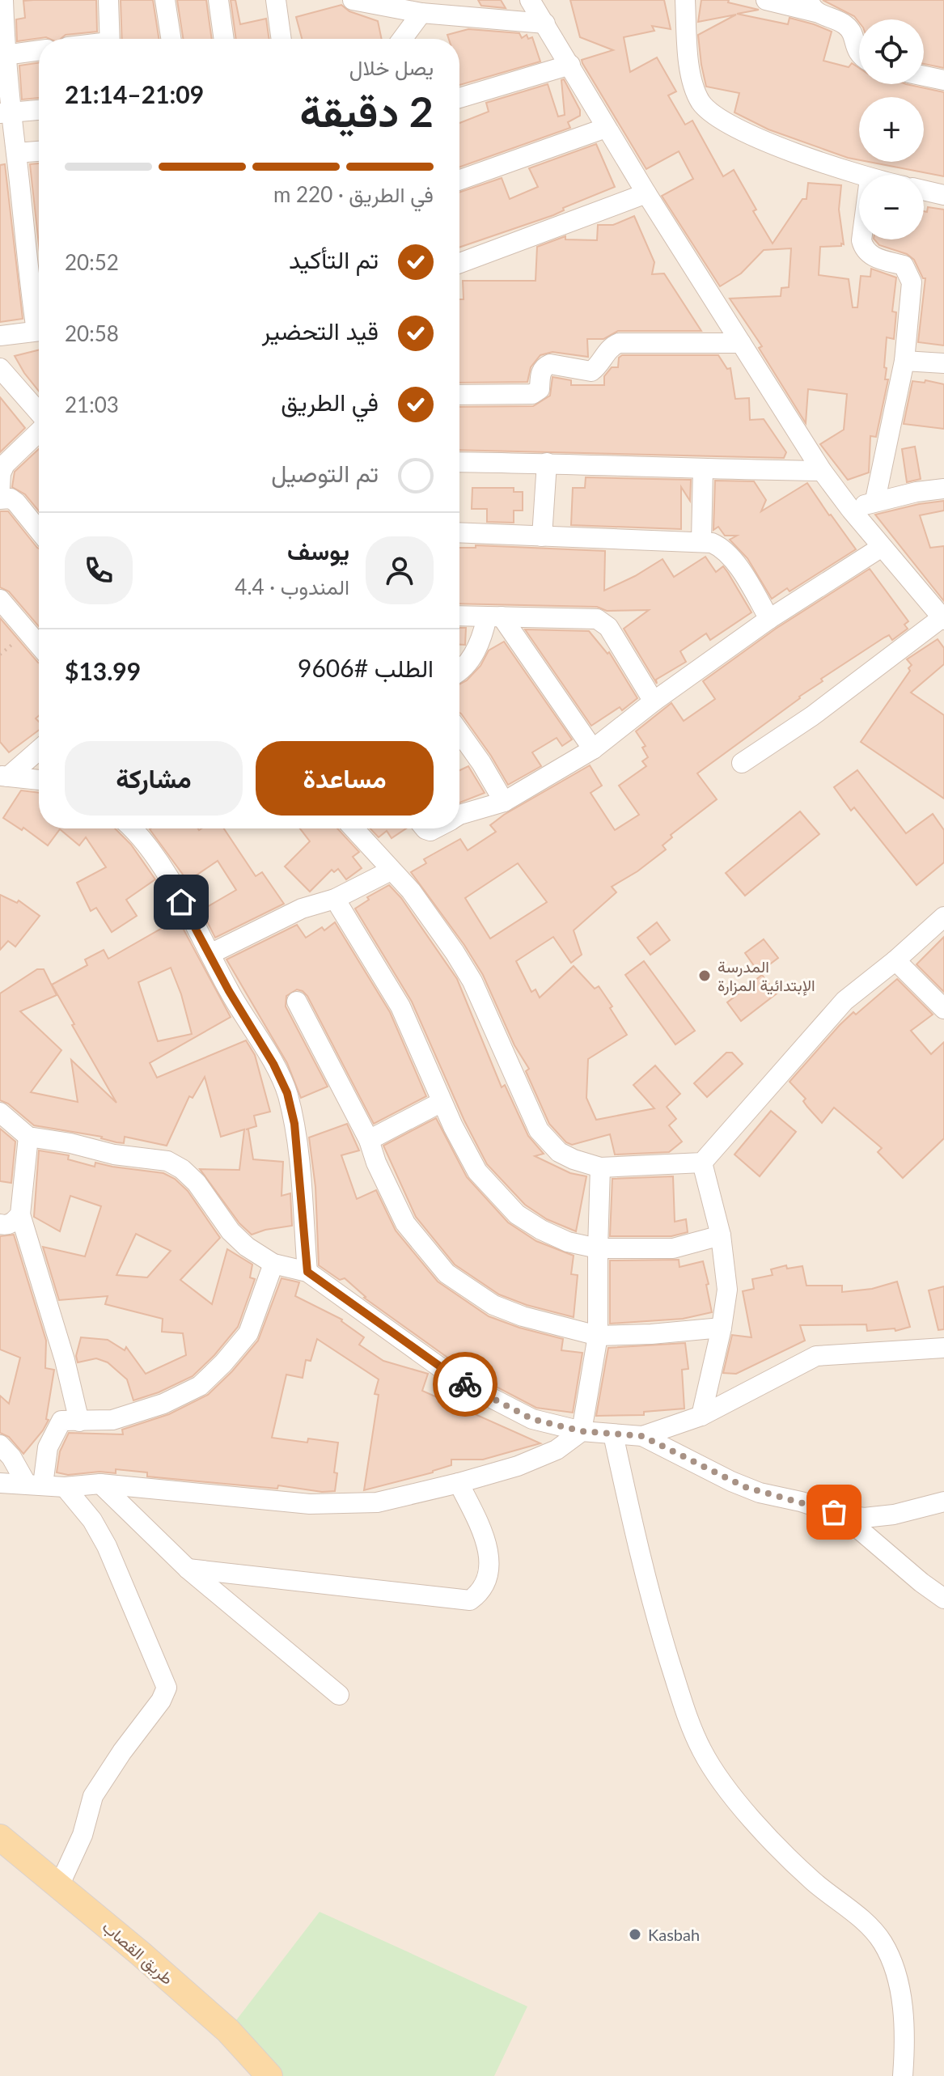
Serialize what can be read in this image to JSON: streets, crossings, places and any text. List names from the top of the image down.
{
  "streets": {
    "main road": ["طريق القصاب"]
  },
  "places": ["المدرسة الإبتدائية المزارة", "Kasbah"],
  "page": {
    "map_buttons": ["+", "−"],
    "heading": ["2 دقيقة", "يصل خلال", "21:09–21:14"],
    "panel": [
      "يوسف",
      "المندوب · 4.4",
      "الطلب #9606",
      "$13.99"
    ],
    "bar": "في الطريق · 220 m",
    "list": [
      ["تم التأكيد", "20:52"],
      ["قيد التحضير", "20:58"],
      ["في الطريق", "21:03"],
      "تم التوصيل"
    ],
    "buttons": ["مساعدة", "مشاركة"]
  }
}
